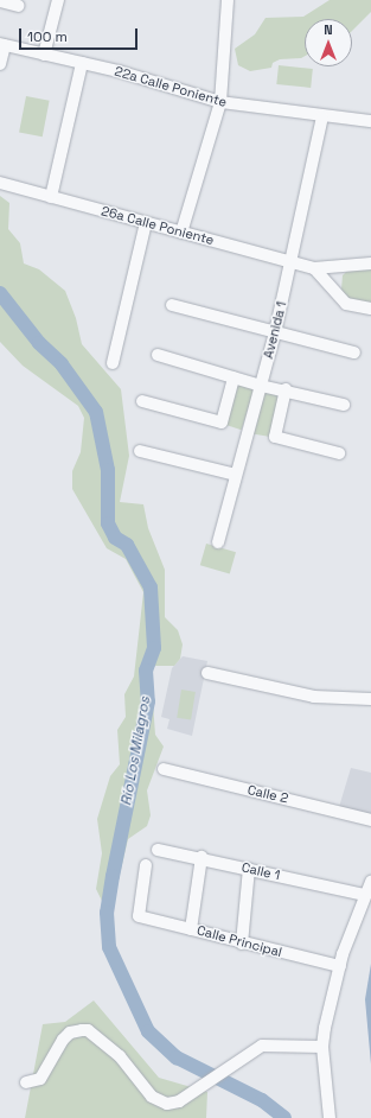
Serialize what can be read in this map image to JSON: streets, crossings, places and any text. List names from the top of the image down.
{
  "streets": {
    "street": [
      "22a Calle Poniente",
      "26a Calle Poniente",
      "Avenida 1",
      "Calle 2",
      "Calle 1",
      "Calle Principal"
    ]
  },
  "crossings": [
    ["22a Calle Poniente", "Avenida 1"],
    ["26a Calle Poniente", "Avenida 1"]
  ],
  "water": ["Río Los Milagros"],
  "scale_bar": "100 m",
  "north": "top"
}
